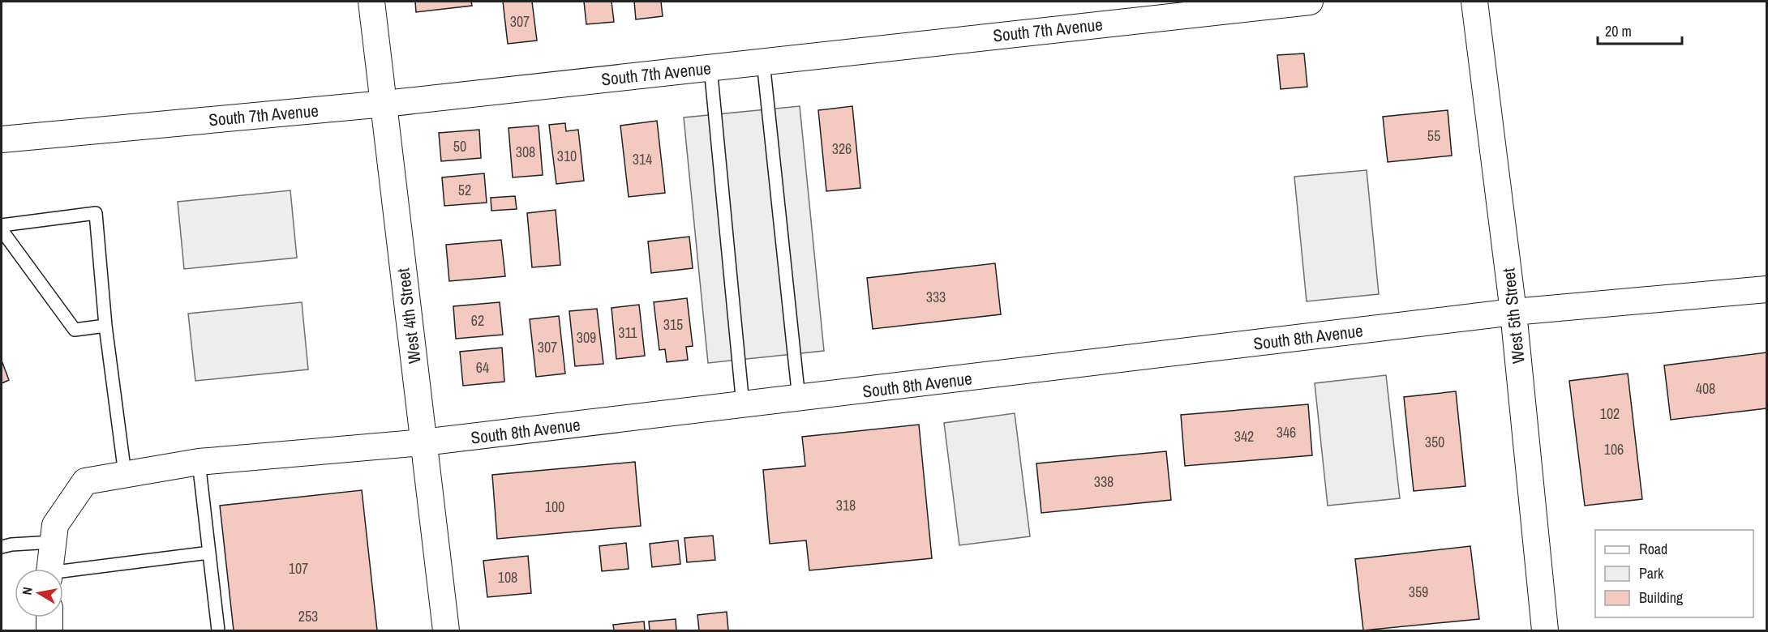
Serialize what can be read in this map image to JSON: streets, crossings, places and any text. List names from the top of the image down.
{
  "streets": {
    "street": [
      "South 7th Avenue",
      "West 4th Street",
      "West 5th Street",
      "South 8th Avenue"
    ]
  },
  "crossings": [
    ["South 7th Avenue", "West 4th Street"],
    ["West 4th Street", "South 8th Avenue"],
    ["West 5th Street", "South 8th Avenue"]
  ],
  "house_numbers": [
    "307",
    "55",
    "50",
    "326",
    "308",
    "310",
    "314",
    "52",
    "333",
    "62",
    "315",
    "311",
    "309",
    "307",
    "64",
    "408",
    "102",
    "346",
    "342",
    "350",
    "106",
    "338",
    "318",
    "100",
    "107",
    "108",
    "359",
    "253"
  ],
  "legend": ["Road", "Park", "Building"],
  "scale_bar": "20 m",
  "north": "left"
}
